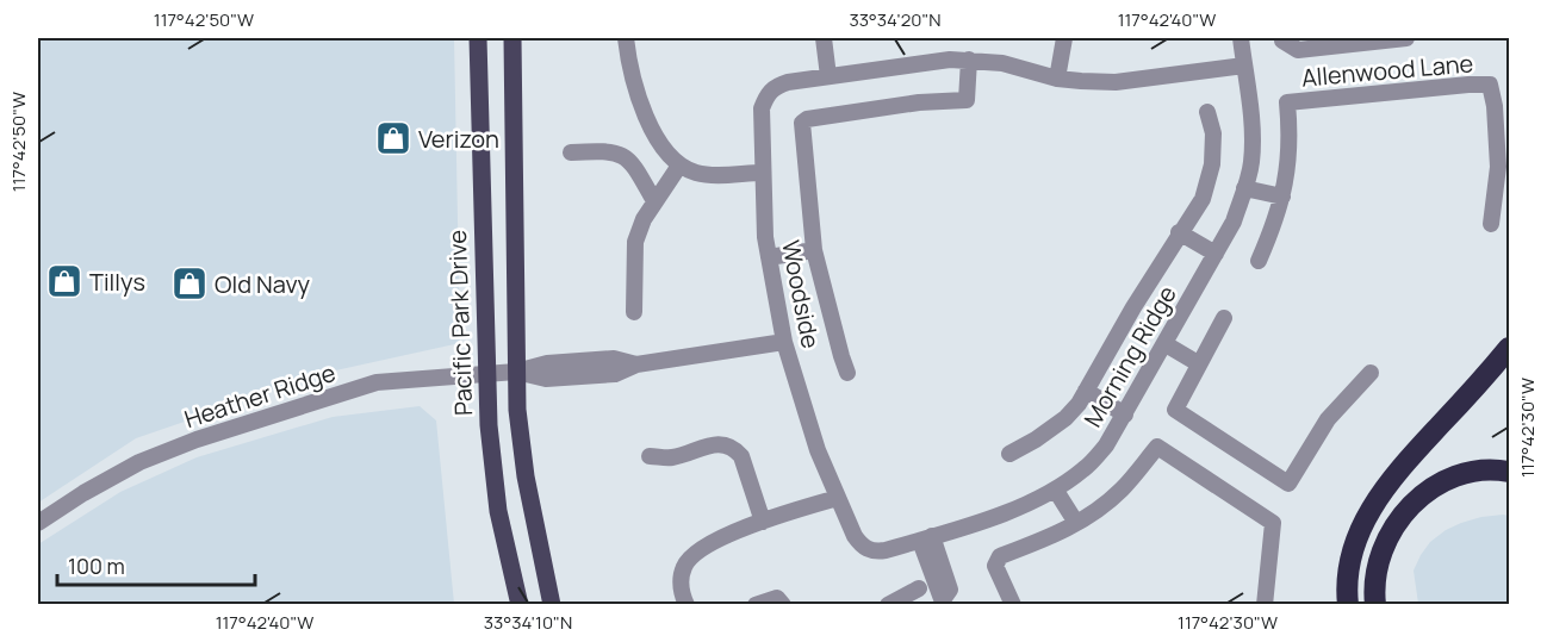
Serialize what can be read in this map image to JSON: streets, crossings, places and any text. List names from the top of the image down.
{
  "streets": {
    "main road": ["Pacific Park Drive"],
    "street": [
      "Allenwood Lane",
      "Woodside",
      "Morning Ridge",
      "Heather Ridge"
    ]
  },
  "crossings": [
    ["Woodside", "Morning Ridge"],
    ["Woodside", "Heather Ridge"],
    ["Pacific Park Drive", "Heather Ridge"]
  ],
  "places": {
    "shop": ["Verizon", "Tillys", "Old Navy"]
  },
  "scale_bar": "100 m",
  "coordinates": [
    "117°42'50\"W",
    "33°34'20\"N",
    "117°42'40\"W",
    "117°42'30\"W",
    "33°34'10\"N"
  ]
}
